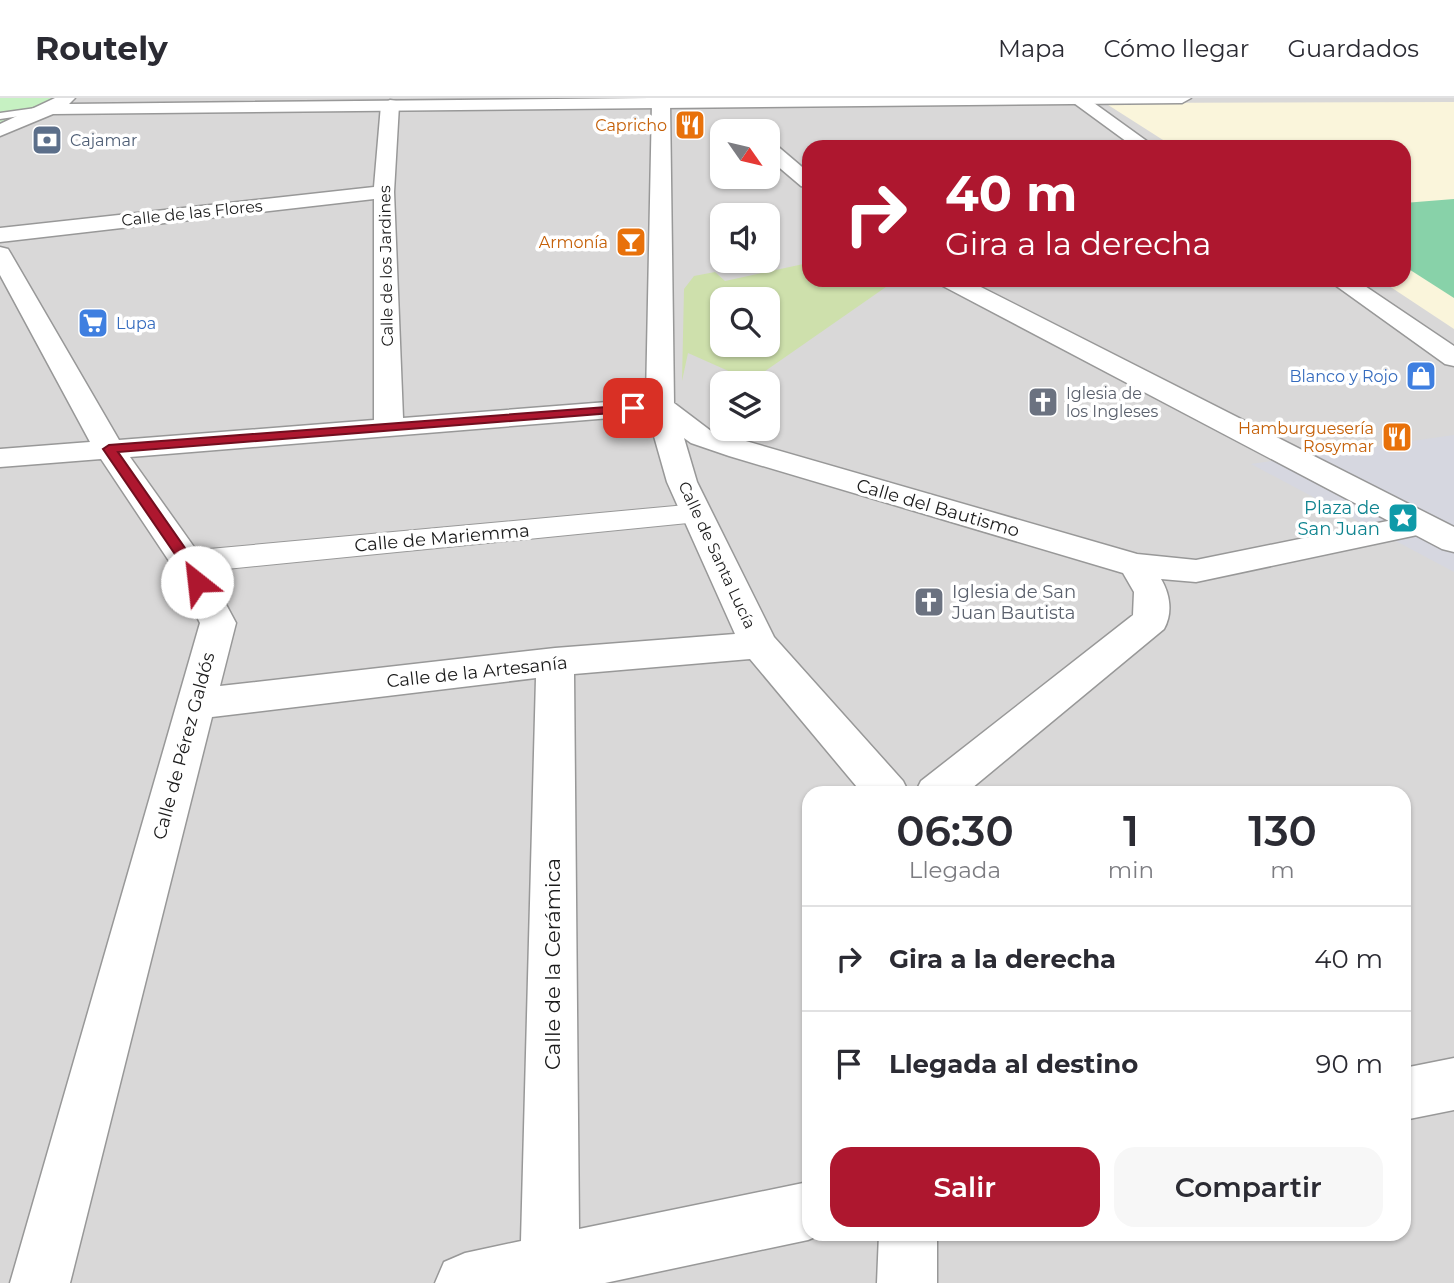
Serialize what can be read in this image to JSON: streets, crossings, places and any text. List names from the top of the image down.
{
  "streets": {
    "street": [
      "Calle de las Flores",
      "Calle de los Jardines",
      "Calle del Bautismo",
      "Calle de Mariemma",
      "Calle de Santa Lucía",
      "Calle de la Artesanía",
      "Calle de Pérez Galdós",
      "Calle de la Cerámica"
    ]
  },
  "crossings": [
    ["Calle de las Flores", "Calle de los Jardines"],
    ["Calle del Bautismo", "Calle de Santa Lucía"],
    ["Calle de Mariemma", "Calle de Santa Lucía"],
    ["Calle de Mariemma", "Calle de Pérez Galdós"],
    ["Calle de Santa Lucía", "Calle de la Artesanía"],
    ["Calle de la Artesanía", "Calle de Pérez Galdós"],
    ["Calle de la Artesanía", "Calle de la Cerámica"]
  ],
  "places": {
    "restaurant": ["Capricho", "Hamburguesería Rosymar"],
    "bank": ["Cajamar"],
    "bar": ["Armonía"],
    "supermarket": ["Lupa"],
    "shop": ["Blanco y Rojo"],
    "church": ["Iglesia de los Ingleses", "Iglesia de San Juan Bautista"],
    "place": ["Plaza de San Juan"]
  },
  "north": "bottom right",
  "page": {
    "header": "Routely",
    "nav": ["Mapa", "Cómo llegar", "Guardados"],
    "turn": ["40 m", "Gira a la derecha"],
    "eta": [
      "06:30",
      "Llegada",
      "1",
      "min",
      "130",
      "m"
    ],
    "list": [
      {
        "name": "Gira a la derecha",
        "value": "40 m"
      },
      {
        "name": "Llegada al destino",
        "value": "90 m"
      }
    ],
    "buttons": ["Salir", "Compartir"]
  }
}
